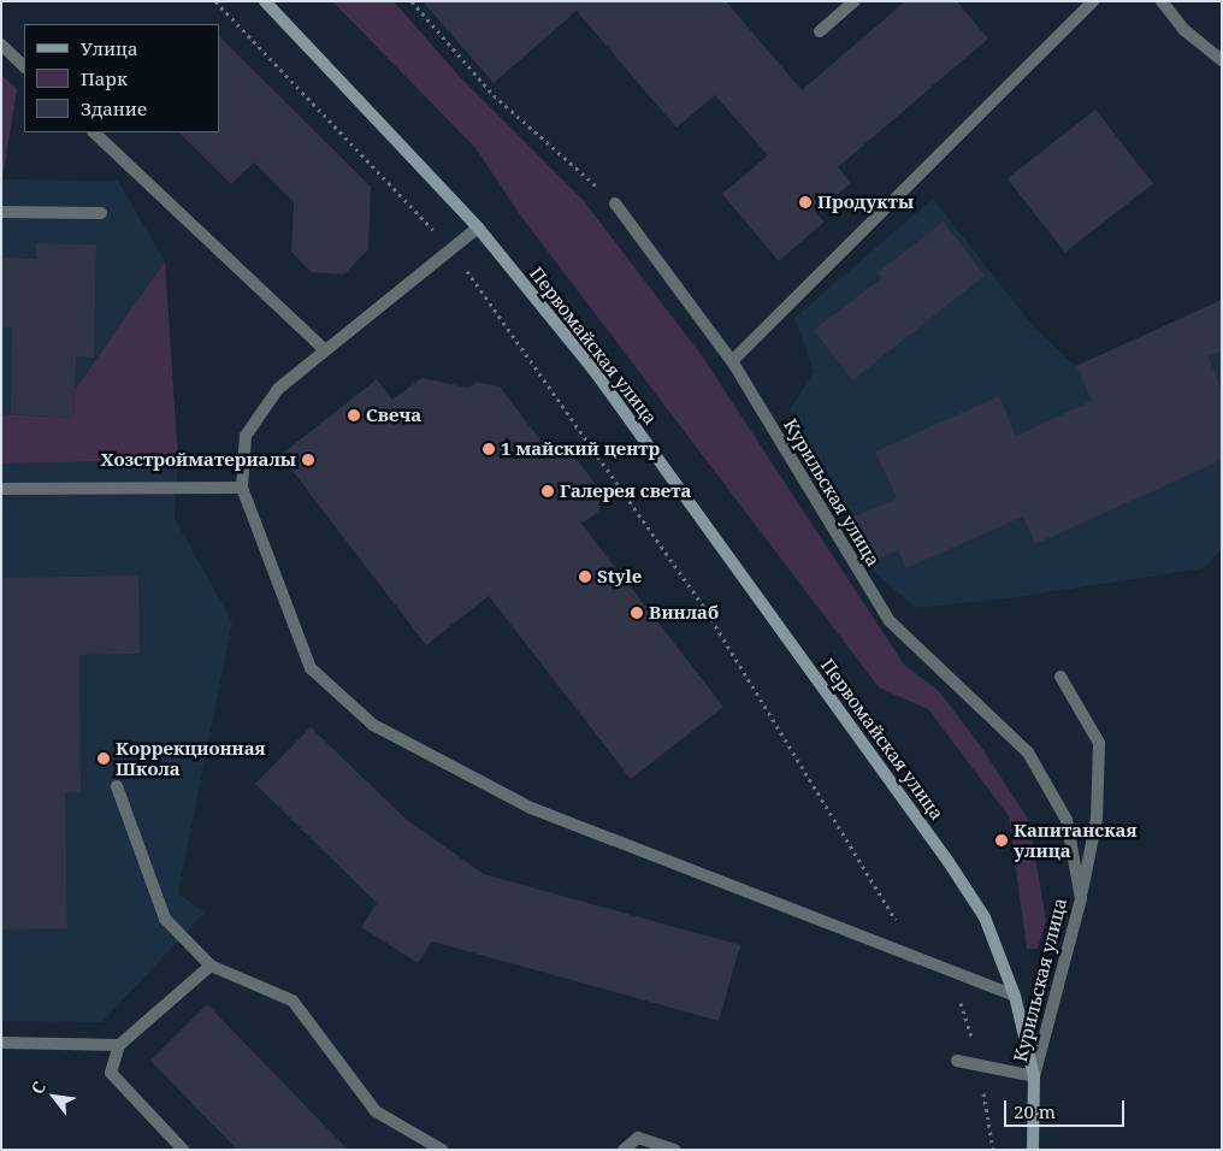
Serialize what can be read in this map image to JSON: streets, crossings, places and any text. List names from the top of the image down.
{
  "streets": {
    "street": ["Первомайская улица", "Курильская улица"]
  },
  "places": [
    "Продукты",
    "Свеча",
    "1 майский центр",
    "Хозстройматериалы",
    "Галерея света",
    "Style",
    "Винлаб",
    "Коррекционная Школа",
    "Капитанская улица"
  ],
  "legend": ["Улица", "Парк", "Здание"],
  "scale_bar": "20 m",
  "north": "top left"
}
